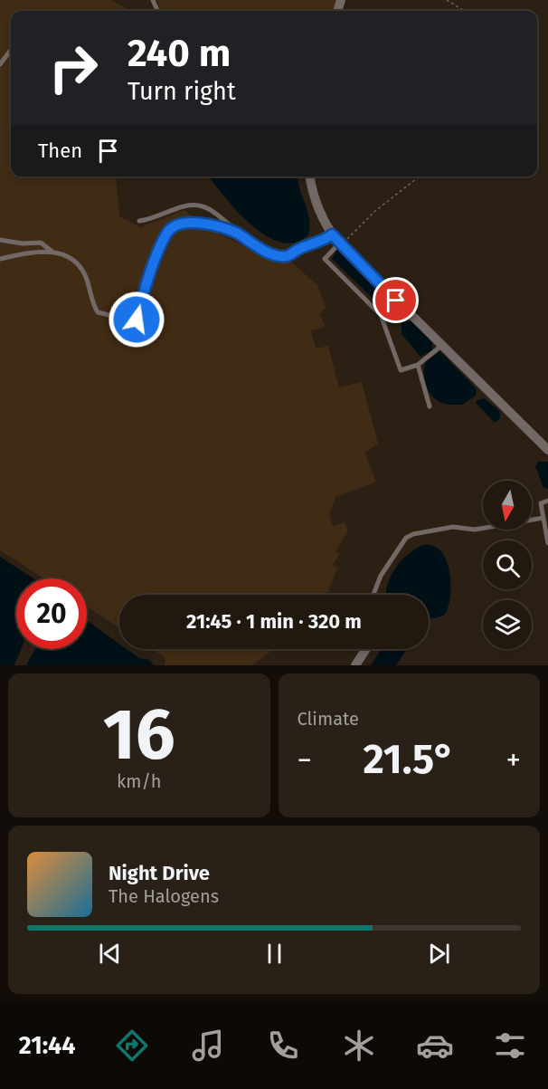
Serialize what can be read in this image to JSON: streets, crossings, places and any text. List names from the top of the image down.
{
  "north": "bottom",
  "page": {
    "turn": ["240 m", "Turn right"],
    "then": "Then",
    "limit": "20",
    "trip": "21:45 · 1 min · 320 m",
    "tile": [
      ["16", "km/h"],
      "Climate"
    ],
    "heat": ["−", "21.5°", "+"],
    "song": ["Night Drive", "The Halogens"],
    "tabs": "21:44"
  }
}
